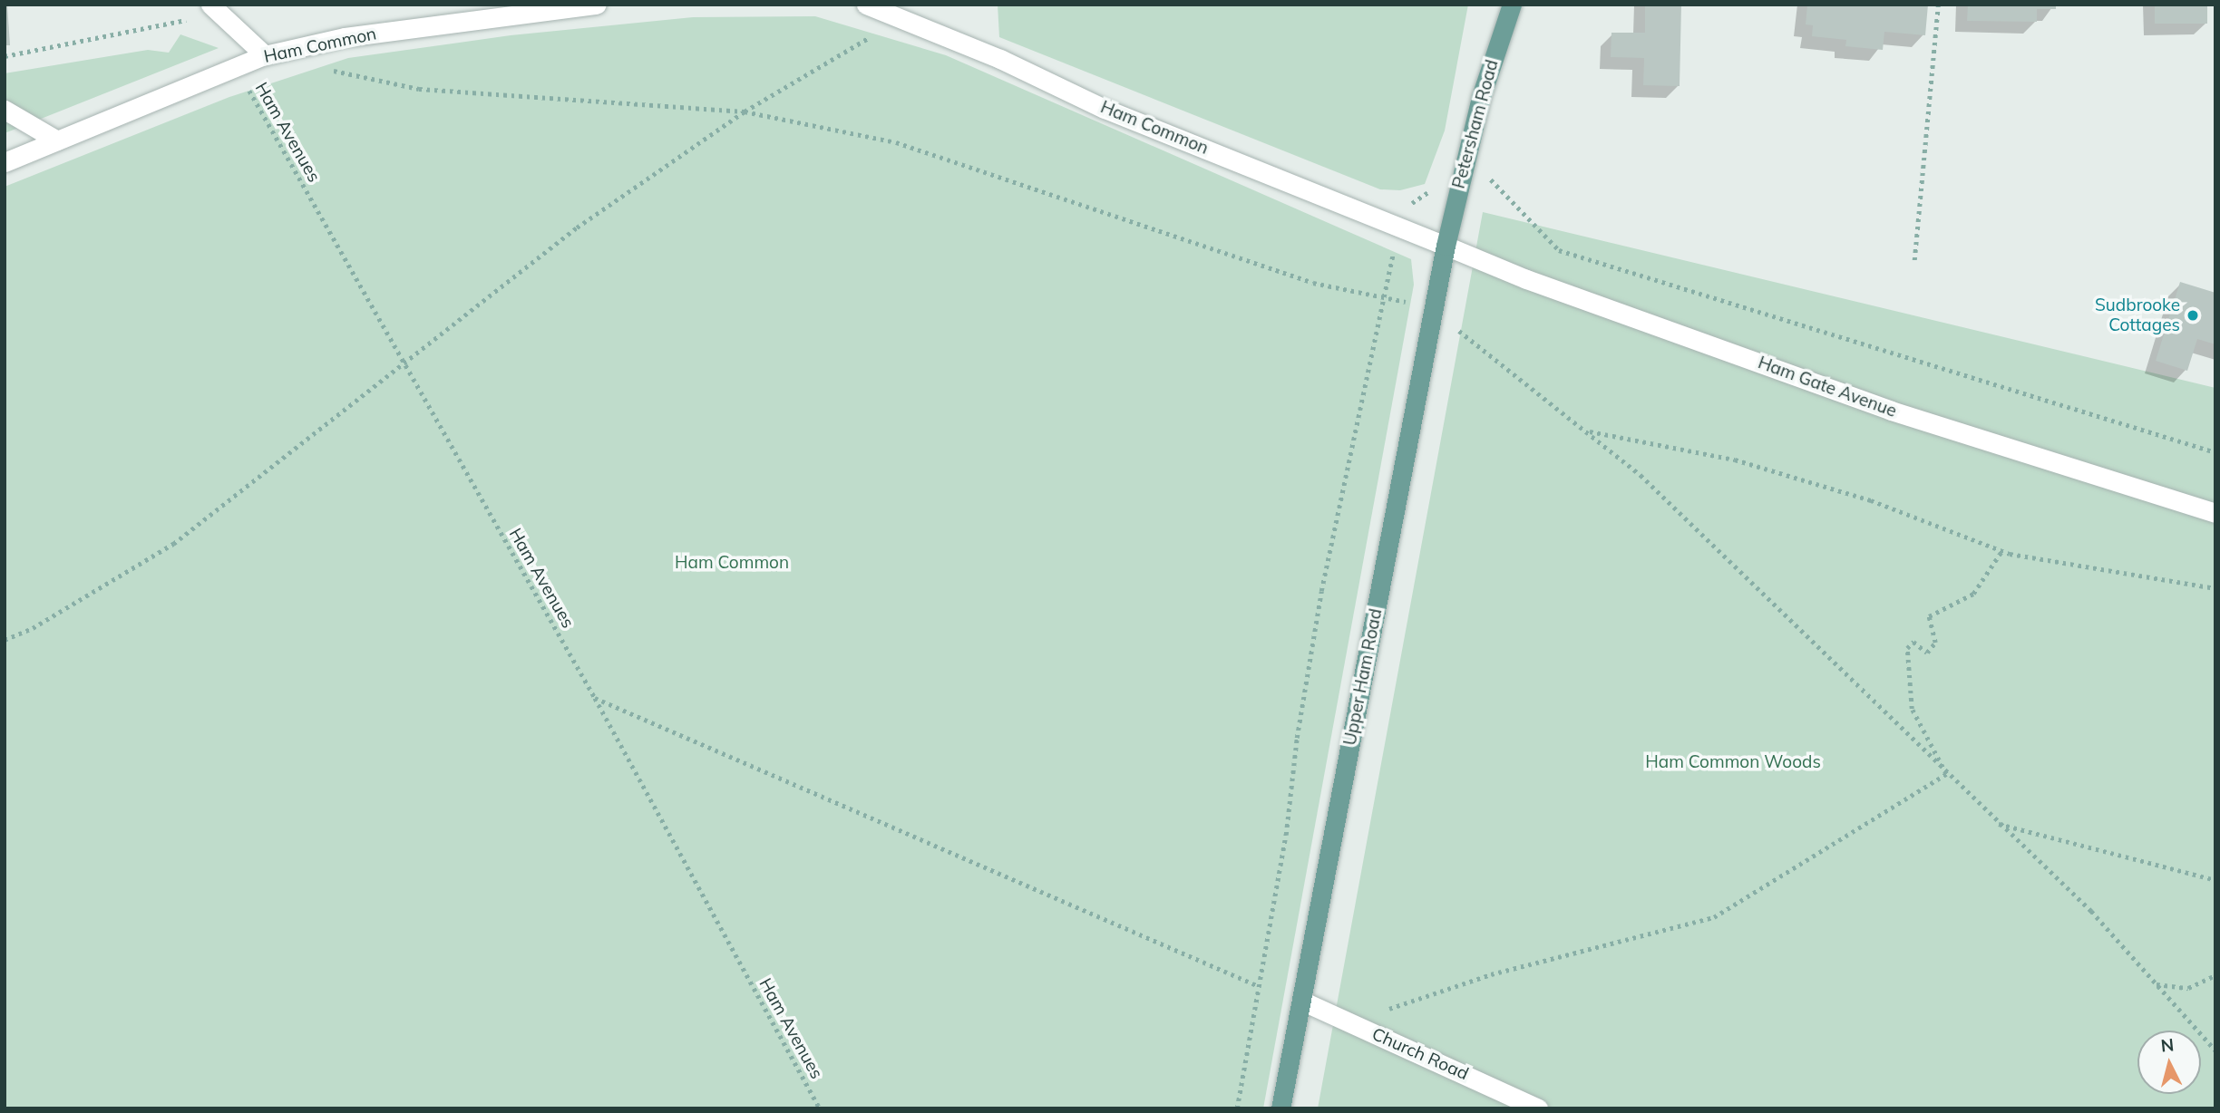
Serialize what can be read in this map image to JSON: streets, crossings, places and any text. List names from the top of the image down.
{
  "streets": {
    "main road": ["Petersham Road", "Upper Ham Road"],
    "street": ["Ham Common", "Ham Gate Avenue", "Church Road"],
    "path": ["Ham Avenues"]
  },
  "crossings": [
    ["Ham Common", "Petersham Road"],
    ["Ham Common", "Ham Avenues"],
    ["Ham Common", "Ham Gate Avenue"],
    ["Ham Common", "Upper Ham Road"],
    ["Petersham Road", "Ham Gate Avenue"],
    ["Petersham Road", "Upper Ham Road"],
    ["Ham Gate Avenue", "Upper Ham Road"],
    ["Upper Ham Road", "Church Road"]
  ],
  "parks": ["Ham Common", "Ham Common Woods"],
  "places": ["Sudbrooke Cottages"],
  "north": "top"
}
